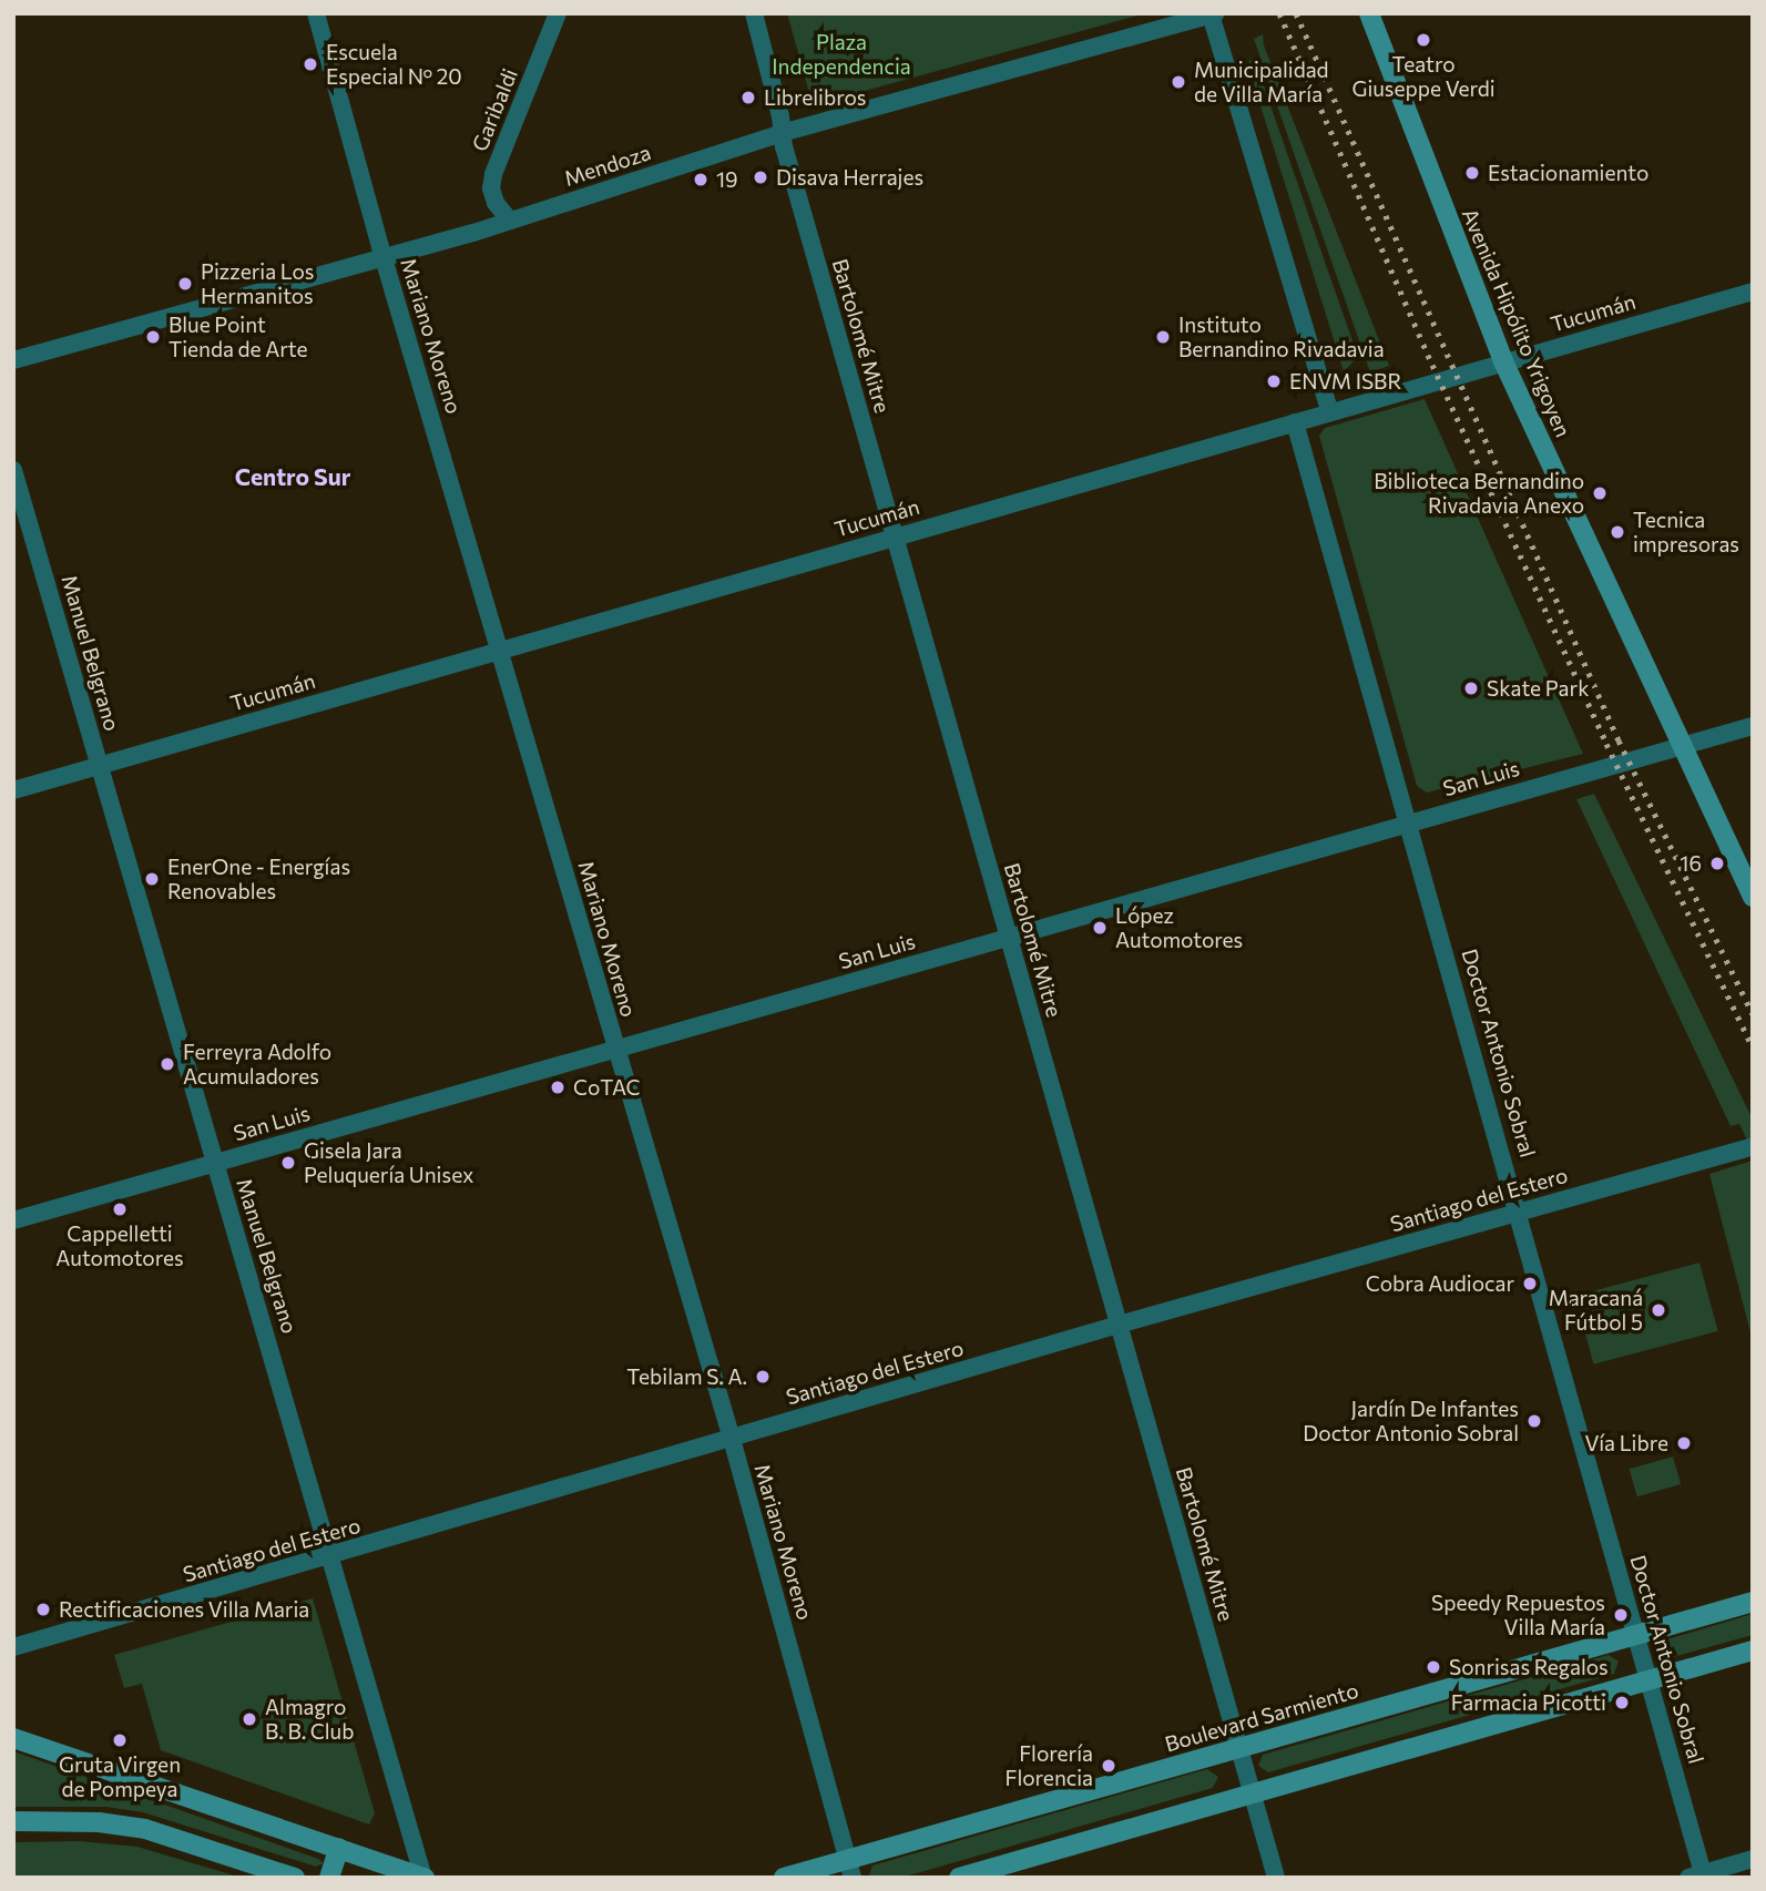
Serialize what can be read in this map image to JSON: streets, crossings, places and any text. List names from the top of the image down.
{
  "streets": {
    "main road": ["Avenida Hipólito Yrigoyen", "Boulevard Sarmiento"],
    "street": [
      "Garibaldi",
      "Mendoza",
      "Tucumán",
      "Mariano Moreno",
      "Bartolomé Mitre",
      "Manuel Belgrano",
      "San Luis",
      "Doctor Antonio Sobral",
      "Santiago del Estero"
    ]
  },
  "crossings": [
    ["Garibaldi", "Mendoza"],
    ["Mendoza", "Mariano Moreno"],
    ["Mendoza", "Bartolomé Mitre"],
    ["Tucumán", "Avenida Hipólito Yrigoyen"],
    ["Tucumán", "Mariano Moreno"],
    ["Tucumán", "Bartolomé Mitre"],
    ["Tucumán", "Manuel Belgrano"],
    ["Tucumán", "Doctor Antonio Sobral"],
    ["Avenida Hipólito Yrigoyen", "San Luis"],
    ["Mariano Moreno", "San Luis"],
    ["Mariano Moreno", "Santiago del Estero"],
    ["Mariano Moreno", "Boulevard Sarmiento"],
    ["Bartolomé Mitre", "San Luis"],
    ["Bartolomé Mitre", "Santiago del Estero"],
    ["Bartolomé Mitre", "Boulevard Sarmiento"],
    ["Manuel Belgrano", "San Luis"],
    ["Manuel Belgrano", "Santiago del Estero"],
    ["San Luis", "Doctor Antonio Sobral"],
    ["Doctor Antonio Sobral", "Santiago del Estero"],
    ["Doctor Antonio Sobral", "Boulevard Sarmiento"]
  ],
  "districts": ["Centro Sur"],
  "parks": ["Plaza Independencia"],
  "places": [
    "Teatro Giuseppe Verdi",
    "Escuela Especial Nº 20",
    "Municipalidad de Villa María",
    "Librelibros",
    "Estacionamiento",
    "Disava Herrajes",
    "19",
    "Pizzeria Los Hermanitos",
    "Blue Point Tienda de Arte",
    "Instituto Bernandino Rivadavia",
    "ENVM ISBR",
    "Biblioteca Bernandino Rivadavia Anexo",
    "Tecnica impresoras",
    "Skate Park",
    "16",
    "EnerOne - Energías Renovables",
    "López Automotores",
    "Ferreyra Adolfo Acumuladores",
    "CoTAC",
    "Gisela Jara Peluquería Unisex",
    "Cappelletti Automotores",
    "Cobra Audiocar",
    "Maracaná Fútbol 5",
    "Tebilam S. A.",
    "Jardín De Infantes Doctor Antonio Sobral",
    "Vía Libre",
    "Rectificaciones Villa Maria",
    "Speedy Repuestos Villa María",
    "Sonrisas Regalos",
    "Farmacia Picotti",
    "Almagro B. B. Club",
    "Gruta Virgen de Pompeya",
    "Florería Florencia"
  ]
}
